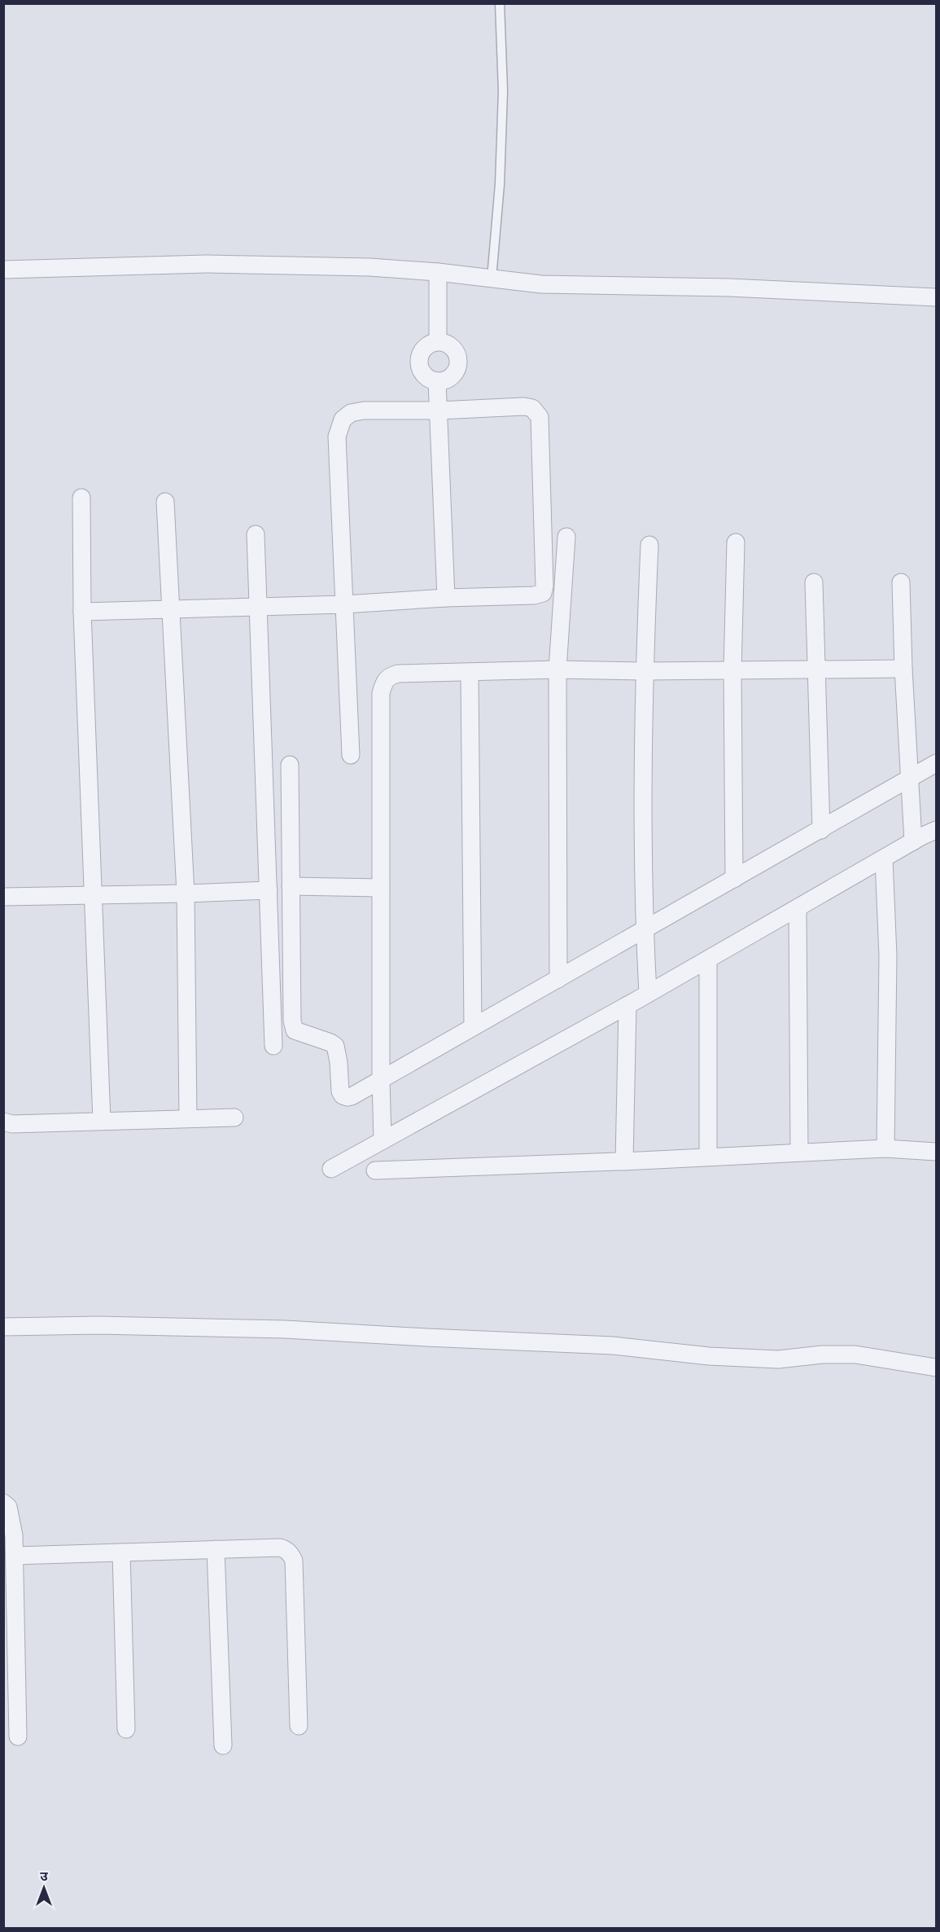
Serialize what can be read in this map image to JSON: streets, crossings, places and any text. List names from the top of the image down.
{
  "north": "top"
}
